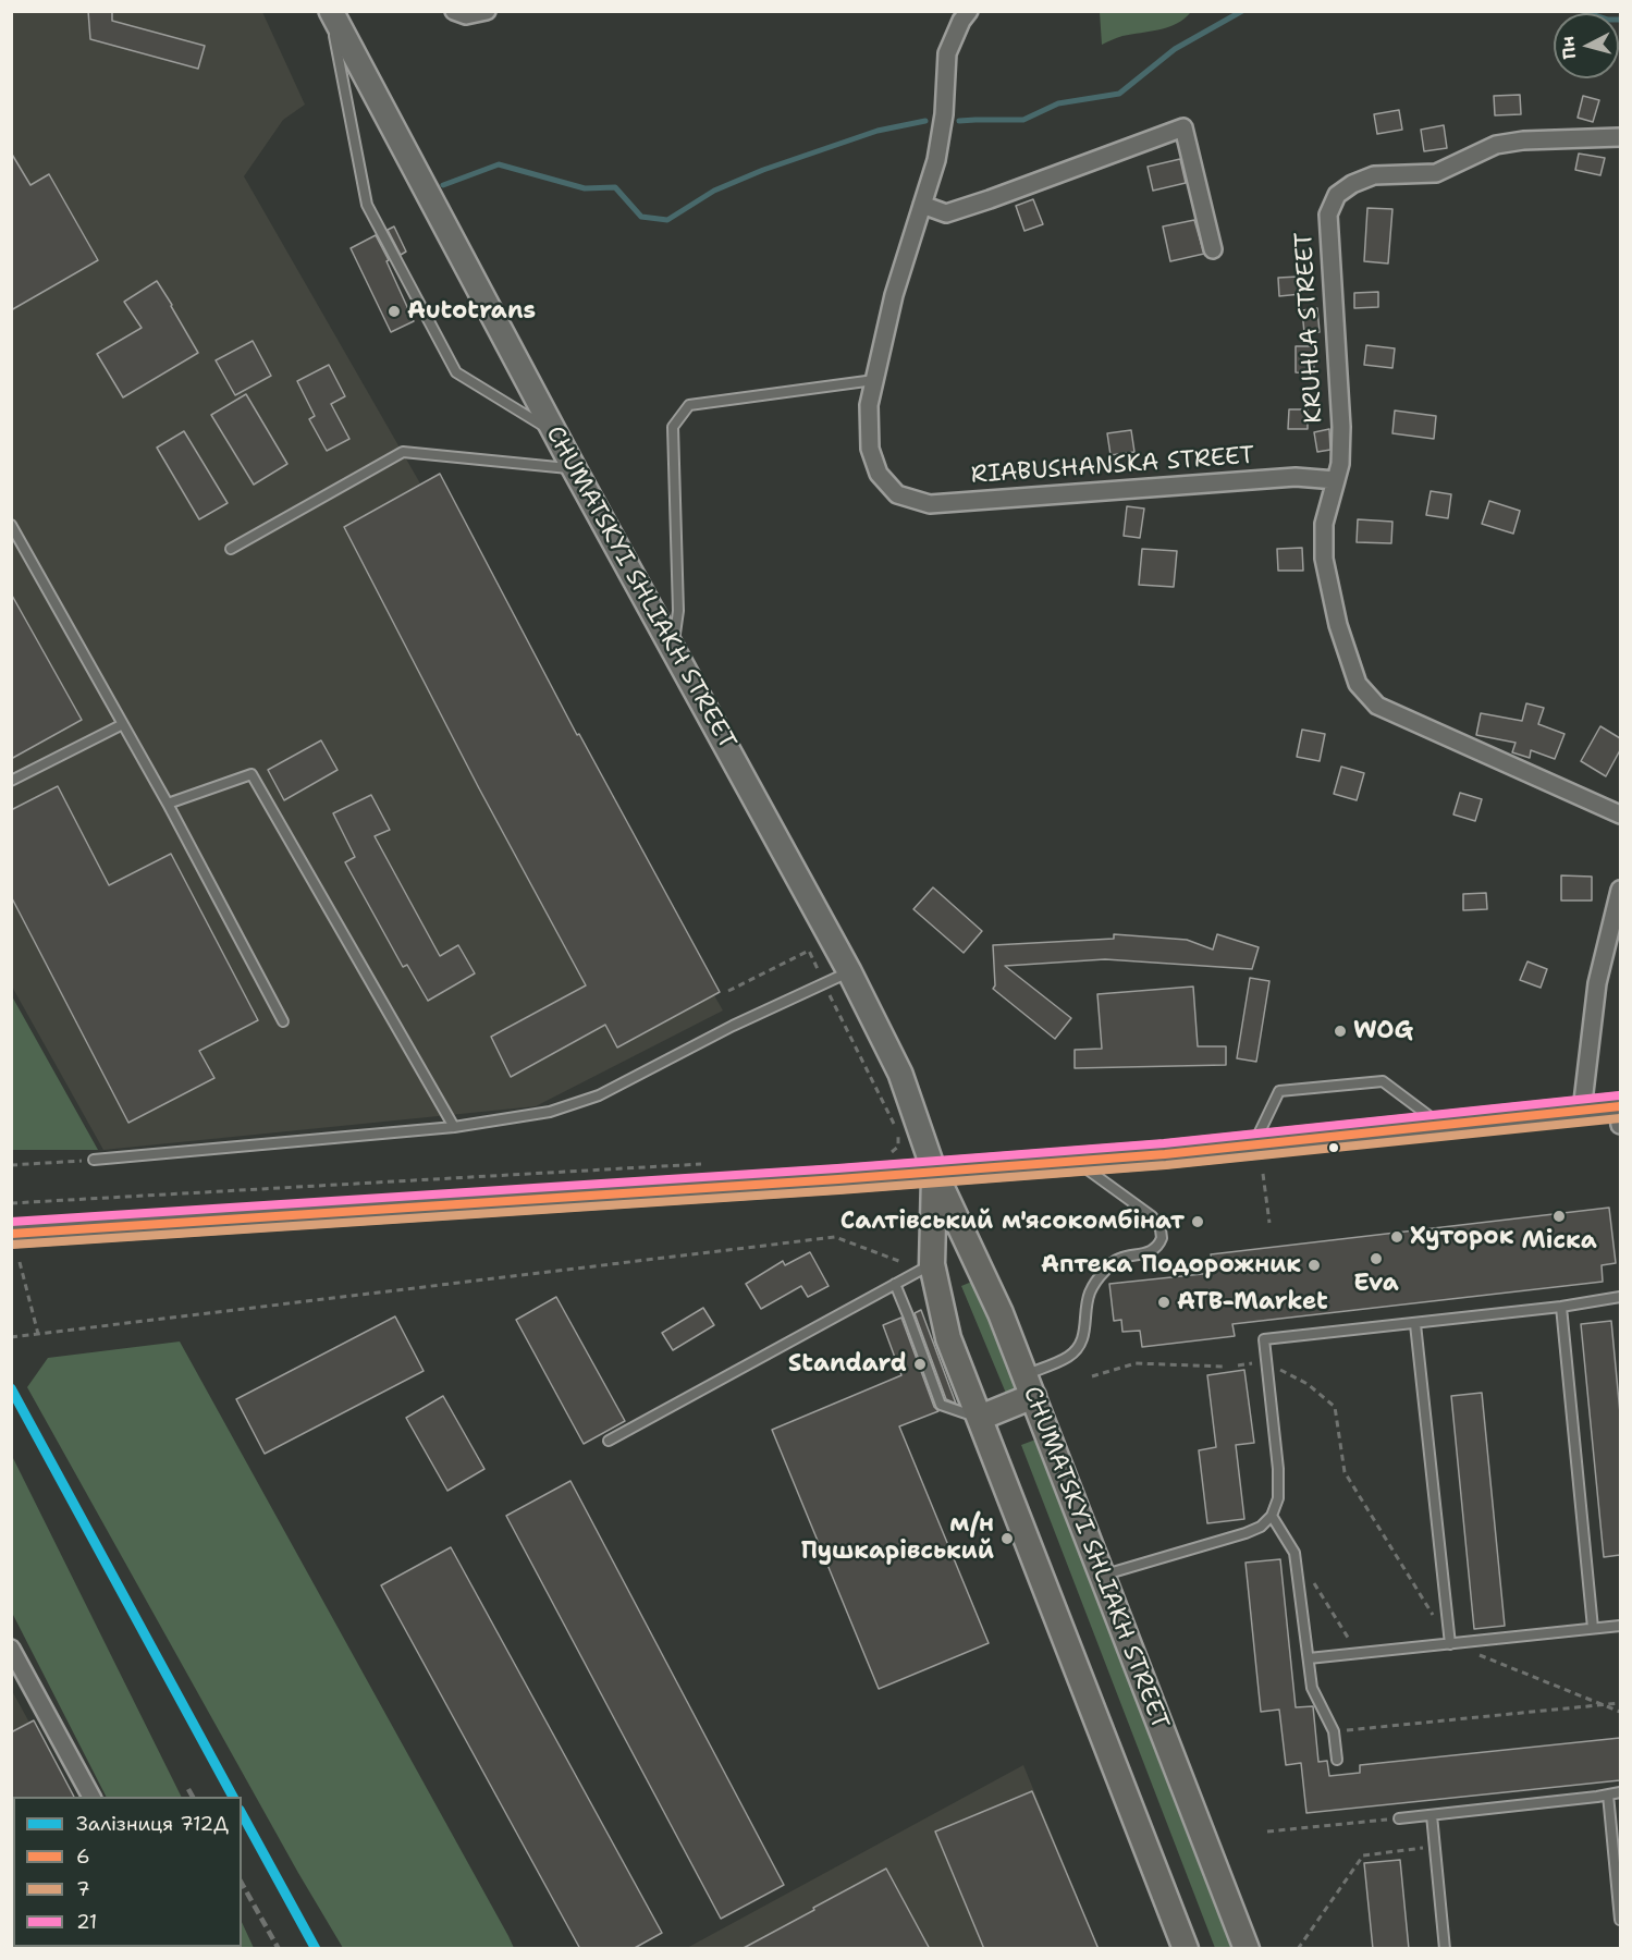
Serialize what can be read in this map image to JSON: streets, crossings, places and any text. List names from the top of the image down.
{
  "streets": {
    "main road": ["CHUMATSKYI SHLIAKH STREET"],
    "street": ["KRUHLA STREET", "RIABUSHANSKA STREET"]
  },
  "crossings": [
    ["KRUHLA STREET", "RIABUSHANSKA STREET"]
  ],
  "places": [
    "Autotrans",
    "WOG",
    "Міска",
    "Салтівський м'ясокомбінат",
    "Хуторок",
    "Eva",
    "Аптека Подорожник",
    "ATB-Market",
    "Standard",
    "м/н Пушкарівський"
  ],
  "lines": [
    "transit line 21",
    "transit line 6",
    "transit line 7",
    "rail line 712Д"
  ],
  "legend": [
    "Залізниця 712Д",
    "6",
    "7",
    "21"
  ],
  "north": "left"
}
